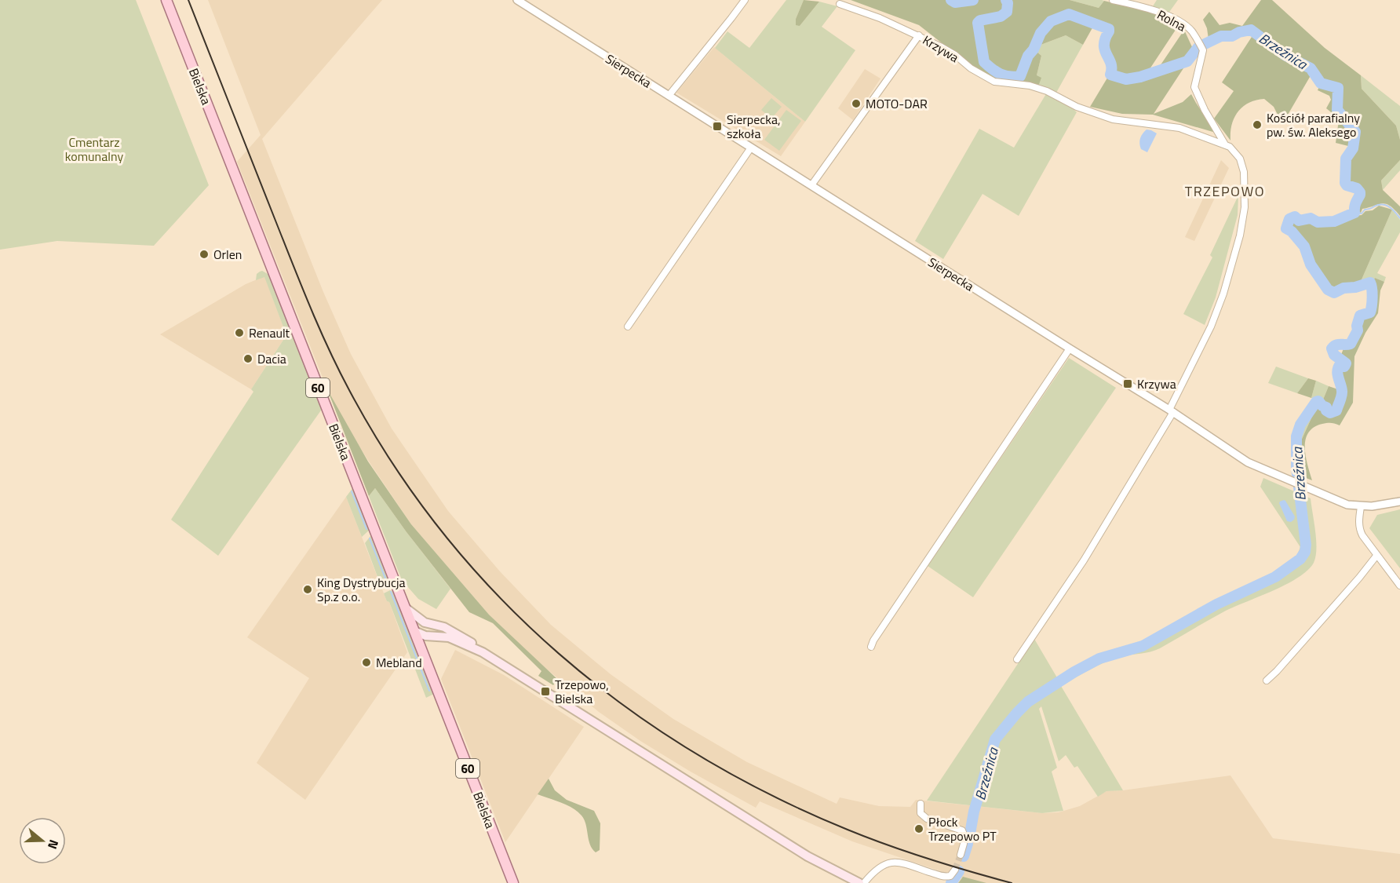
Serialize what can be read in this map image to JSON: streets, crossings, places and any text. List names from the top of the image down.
{
  "streets": {
    "main road": ["Bielska", "60"],
    "street": ["Rolna", "Krzywa", "Sierpecka"]
  },
  "crossings": [
    ["Rolna", "Krzywa"],
    ["Krzywa", "Sierpecka"]
  ],
  "districts": ["TRZEPOWO"],
  "water": ["Brzeźnica"],
  "parks": ["Cmentarz komunalny"],
  "places": {
    "other": [
      "MOTO-DAR",
      "Kościół parafialny pw. św. Aleksego",
      "Orlen",
      "Renault",
      "Dacia",
      "King Dystrybucja Sp.z o.o.",
      "Mebland",
      "Płock Trzepowo PT"
    ],
    "transit": ["Sierpecka, szkoła", "Krzywa", "Trzepowo, Bielska"]
  },
  "north": "right"
}
